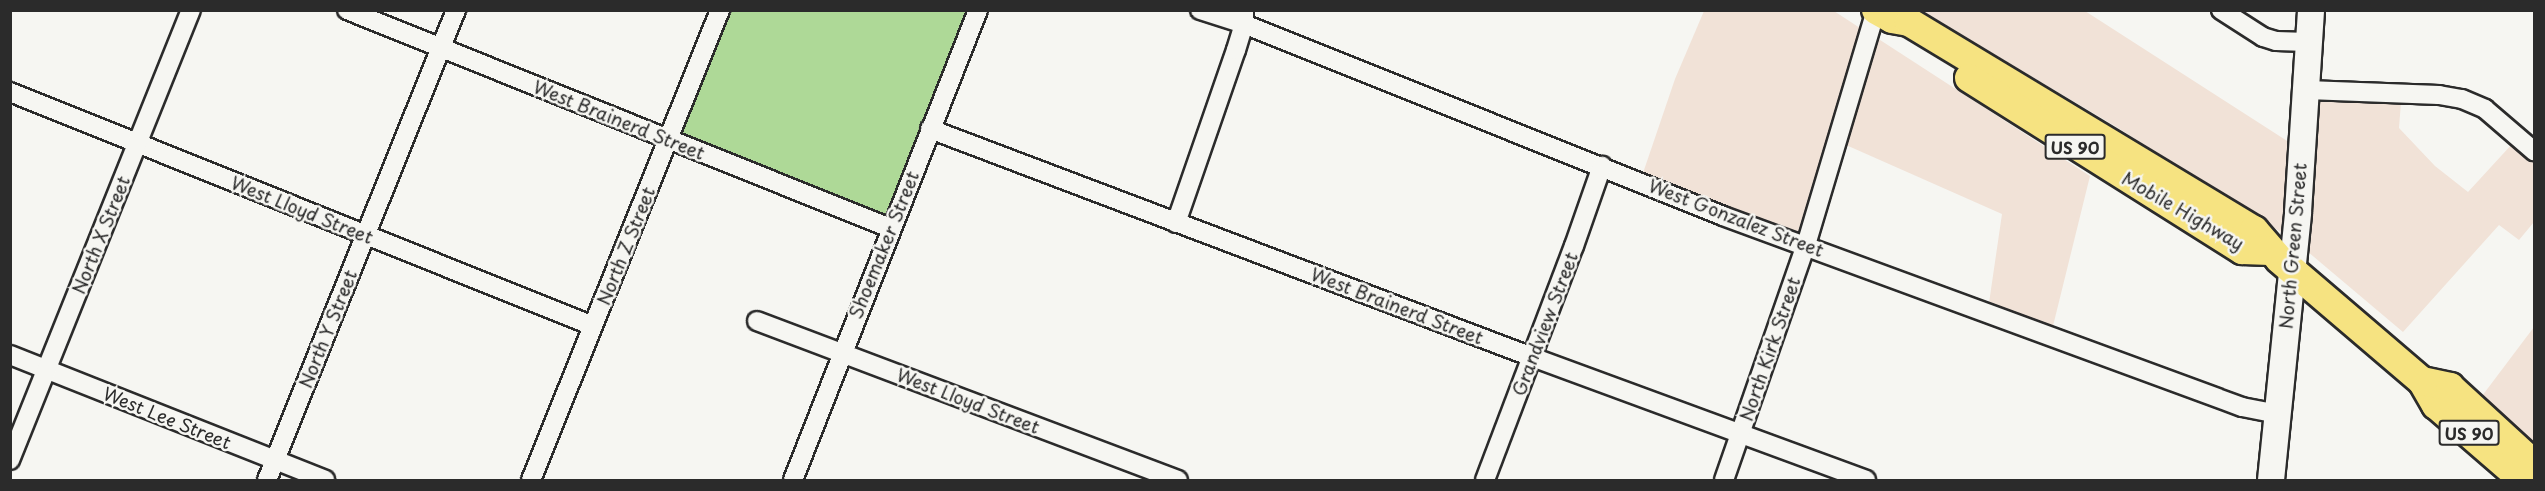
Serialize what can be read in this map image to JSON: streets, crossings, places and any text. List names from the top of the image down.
{
  "streets": {
    "main road": ["US 90", "Mobile Highway"],
    "street": [
      "West Brainerd Street",
      "West Lloyd Street",
      "West Gonzalez Street",
      "North X Street",
      "Shoemaker Street",
      "North Z Street",
      "North Green Street",
      "Grandview Street",
      "North Y Street",
      "North Kirk Street",
      "West Lee Street"
    ]
  },
  "crossings": [
    ["West Brainerd Street", "Shoemaker Street"],
    ["West Brainerd Street", "North Z Street"],
    ["West Brainerd Street", "Grandview Street"],
    ["West Brainerd Street", "North Y Street"],
    ["West Brainerd Street", "North Kirk Street"],
    ["West Lloyd Street", "North X Street"],
    ["West Lloyd Street", "Shoemaker Street"],
    ["West Lloyd Street", "North Z Street"],
    ["West Lloyd Street", "North Y Street"],
    ["Mobile Highway", "North Green Street"],
    ["Mobile Highway", "North Kirk Street"],
    ["West Gonzalez Street", "North Green Street"],
    ["West Gonzalez Street", "Grandview Street"],
    ["West Gonzalez Street", "North Kirk Street"],
    ["North X Street", "West Lee Street"],
    ["North Y Street", "West Lee Street"]
  ]
}
